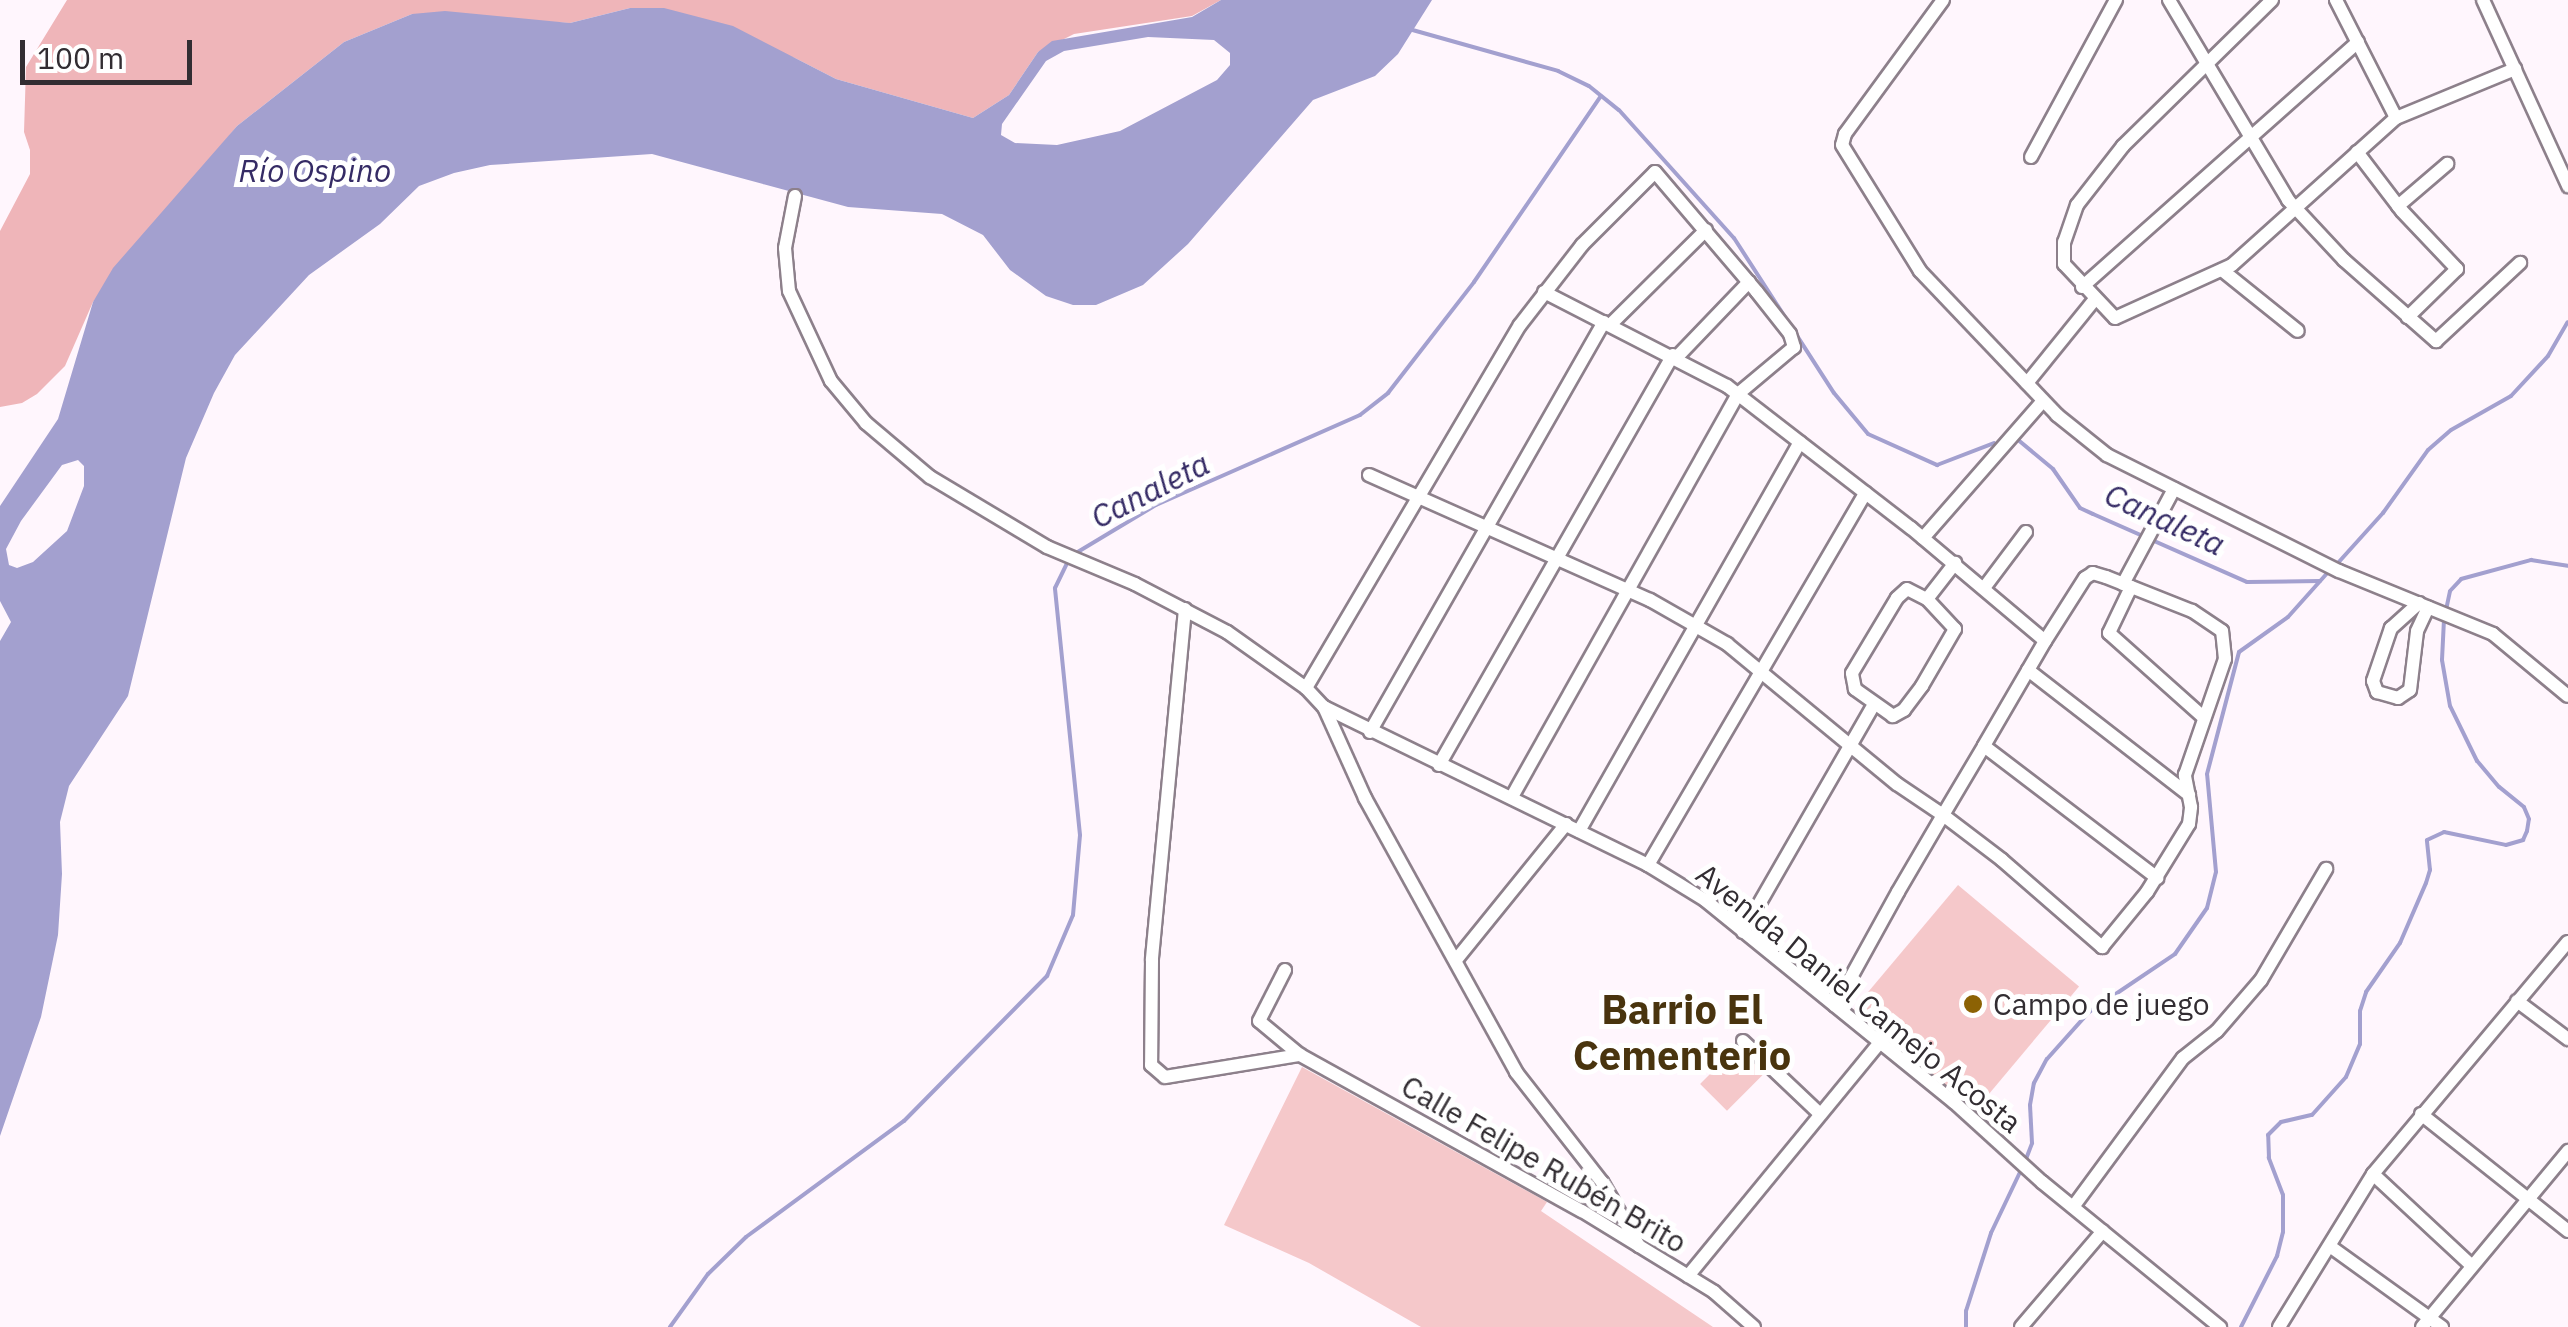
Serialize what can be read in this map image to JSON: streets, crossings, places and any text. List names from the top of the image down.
{
  "streets": {
    "street": ["Avenida Daniel Camejo Acosta", "Calle Felipe Rubén Brito"]
  },
  "districts": ["Barrio El Cementerio"],
  "water": ["Río Ospino", "Canaleta"],
  "places": ["Campo de juego"],
  "scale_bar": "100 m"
}
